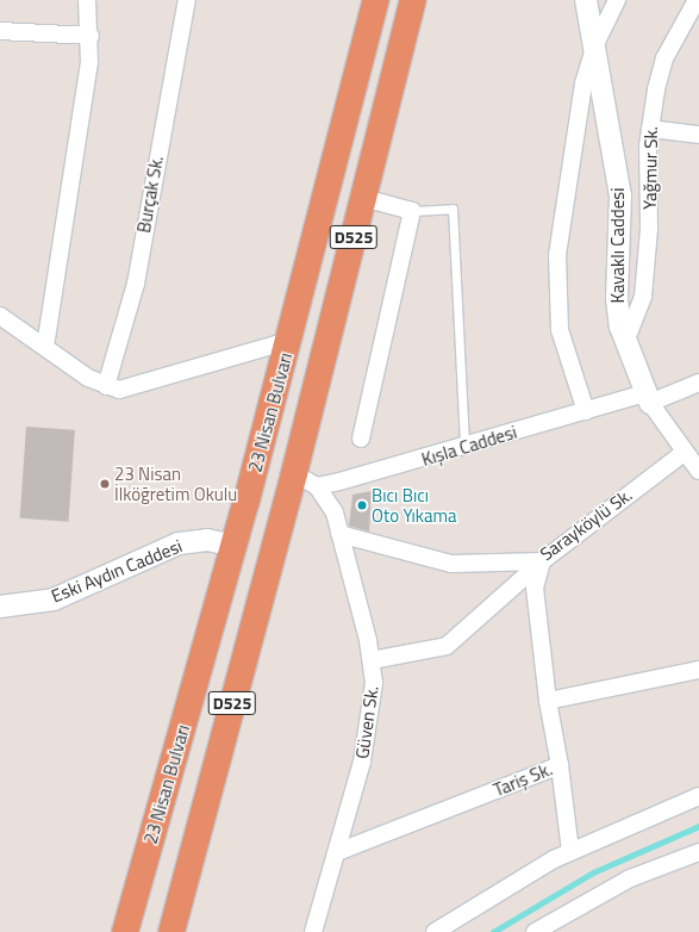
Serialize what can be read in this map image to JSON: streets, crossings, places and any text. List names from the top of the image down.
{
  "streets": {
    "highway": ["D525", "23 Nisan Bulvarı"],
    "street": [
      "Yağmur Sk.",
      "Burçak Sk.",
      "Kavaklı Caddesi",
      "Kışla Caddesi",
      "Sarayköylü Sk.",
      "Eski Aydın Caddesi",
      "Güven Sk.",
      "Tariş Sk."
    ]
  },
  "crossings": [
    ["Yağmur Sk.", "Kavaklı Caddesi"],
    ["Kavaklı Caddesi", "Kışla Caddesi"],
    ["23 Nisan Bulvarı", "Eski Aydın Caddesi"],
    ["Kışla Caddesi", "Güven Sk."],
    ["Sarayköylü Sk.", "Güven Sk."],
    ["Sarayköylü Sk.", "Tariş Sk."],
    ["Güven Sk.", "Tariş Sk."]
  ],
  "places": ["23 Nisan İlköğretim Okulu", "Bıcı Bıcı Oto Yıkama"]
}
